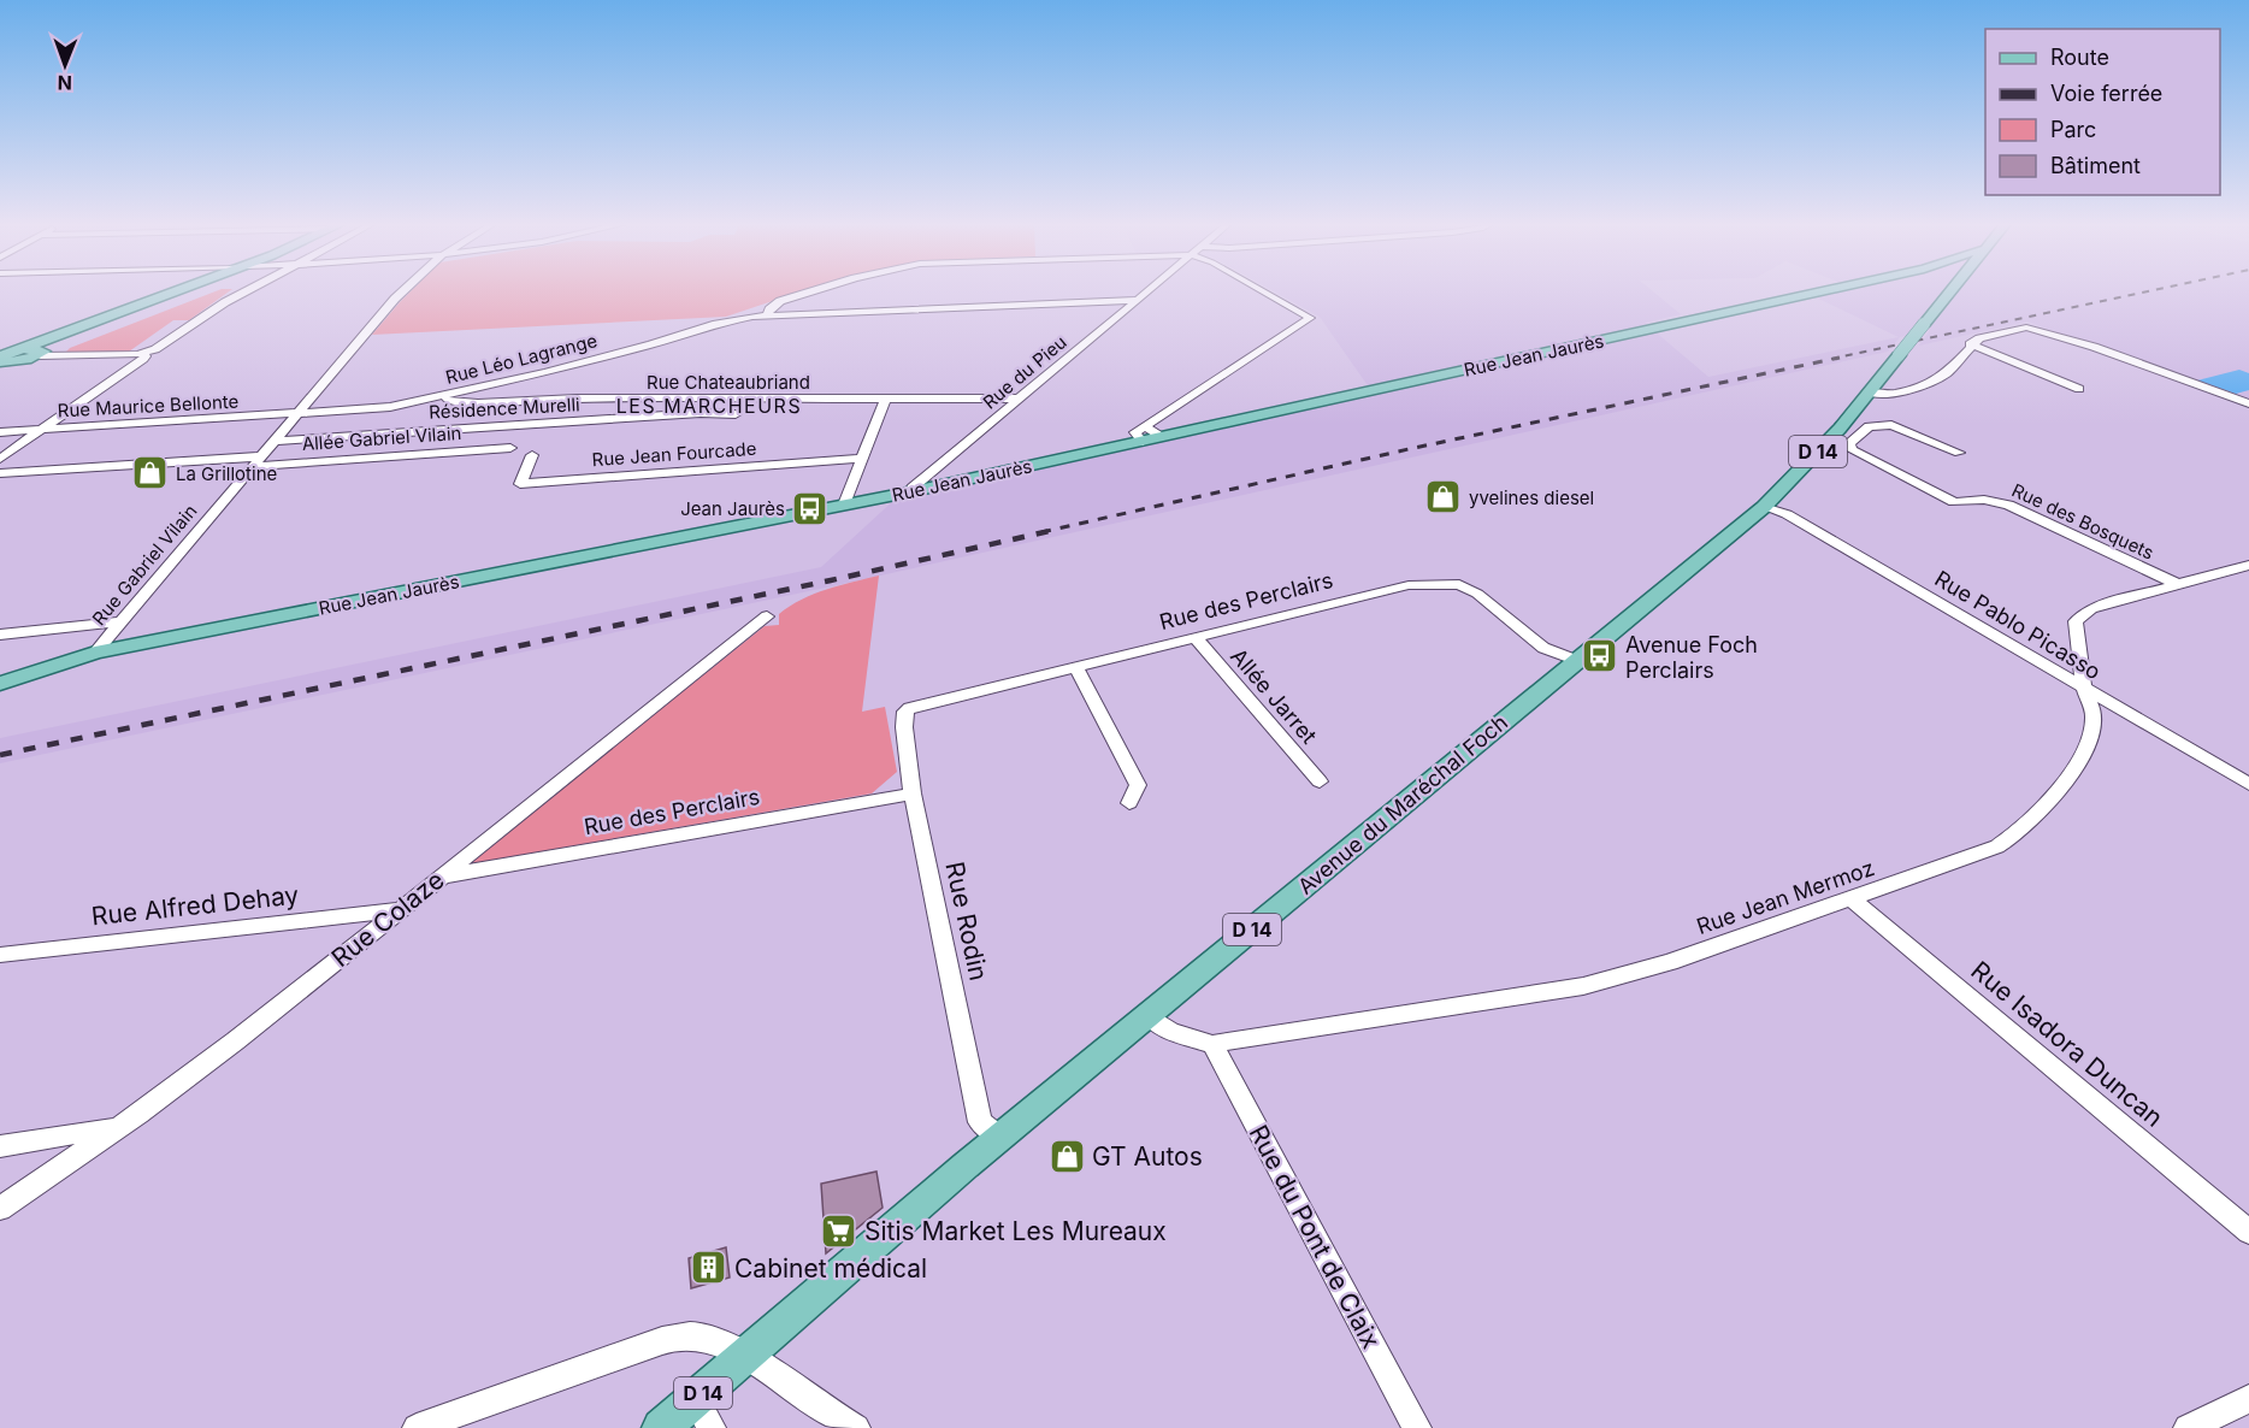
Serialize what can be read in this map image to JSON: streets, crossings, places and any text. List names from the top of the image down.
{
  "streets": {
    "main road": ["Rue Jean Jaurès", "D 14", "Avenue du Maréchal Foch"],
    "street": [
      "Rue Léo Lagrange",
      "Rue du Pieu",
      "Rue Chateaubriand",
      "Rue Maurice Bellonte",
      "Résidence Murelli",
      "Allée Gabriel Vilain",
      "Rue Jean Fourcade",
      "Rue des Bosquets",
      "Rue Gabriel Vilain",
      "Rue des Perclairs",
      "Rue Pablo Picasso",
      "Allée Jarret",
      "Rue Jean Mermoz",
      "Rue Alfred Dehay",
      "Rue Colaze",
      "Rue Rodin",
      "Rue Isadora Duncan",
      "Rue du Pont de Claix"
    ]
  },
  "crossings": [
    ["Rue Jean Jaurès", "Rue du Pieu"],
    ["Rue Jean Jaurès", "Rue Gabriel Vilain"],
    ["Rue Léo Lagrange", "Rue du Pieu"],
    ["Rue Léo Lagrange", "Rue Chateaubriand"],
    ["Rue Léo Lagrange", "Rue Maurice Bellonte"],
    ["Rue Léo Lagrange", "Rue Gabriel Vilain"],
    ["Rue du Pieu", "Rue Chateaubriand"],
    ["Rue Maurice Bellonte", "Rue Gabriel Vilain"],
    ["Résidence Murelli", "Rue Gabriel Vilain"],
    ["Allée Gabriel Vilain", "Rue Gabriel Vilain"],
    ["Rue des Bosquets", "Rue Jean Mermoz"],
    ["Rue des Perclairs", "Allée Jarret"],
    ["Rue des Perclairs", "Avenue du Maréchal Foch"],
    ["Rue des Perclairs", "Rue Colaze"],
    ["Rue des Perclairs", "Rue Rodin"],
    ["Rue Pablo Picasso", "Avenue du Maréchal Foch"],
    ["Rue Pablo Picasso", "Rue Jean Mermoz"],
    ["Avenue du Maréchal Foch", "Rue Jean Mermoz"],
    ["Avenue du Maréchal Foch", "Rue Rodin"],
    ["Rue Jean Mermoz", "Rue Isadora Duncan"],
    ["Rue Jean Mermoz", "Rue du Pont de Claix"],
    ["Rue Alfred Dehay", "Rue Colaze"]
  ],
  "districts": ["LES MARCHEURS"],
  "places": {
    "shop": ["La Grillotine", "yvelines diesel", "GT Autos"],
    "bus stop": ["Jean Jaurès", "Avenue Foch Perclairs"],
    "supermarket": ["Sitis Market Les Mureaux"],
    "building": ["Cabinet médical"]
  },
  "legend": [
    "Route",
    "Voie ferrée",
    "Parc",
    "Bâtiment"
  ],
  "north": "bottom"
}
